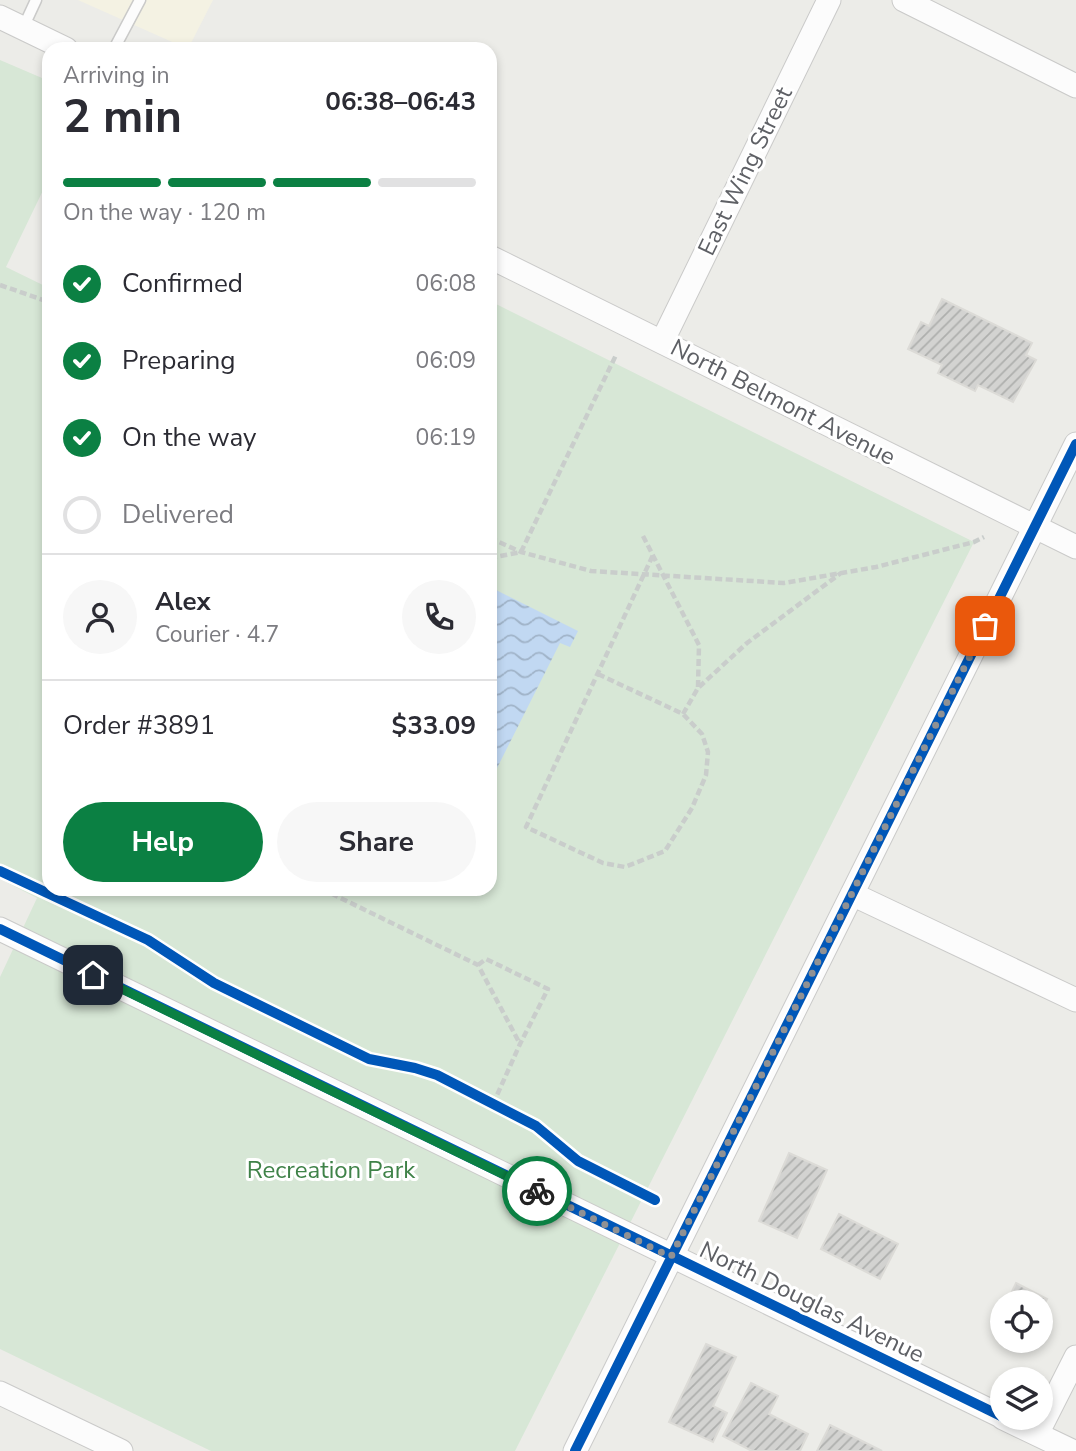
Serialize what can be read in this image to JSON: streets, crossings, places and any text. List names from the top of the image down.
{
  "streets": {
    "street": ["East Wing Street", "North Belmont Avenue", "North Douglas Avenue"]
  },
  "crossings": [
    ["East Wing Street", "North Belmont Avenue"]
  ],
  "parks": ["Recreation Park"],
  "page": {
    "heading": ["2 min", "Arriving in", "06:38–06:43"],
    "panel": [
      "Alex",
      "Courier · 4.7",
      "Order #3891",
      "$33.09"
    ],
    "bar": "On the way · 120 m",
    "list": [
      ["Confirmed", "06:08"],
      ["Preparing", "06:09"],
      ["On the way", "06:19"],
      "Delivered"
    ],
    "buttons": ["Help", "Share"]
  }
}
